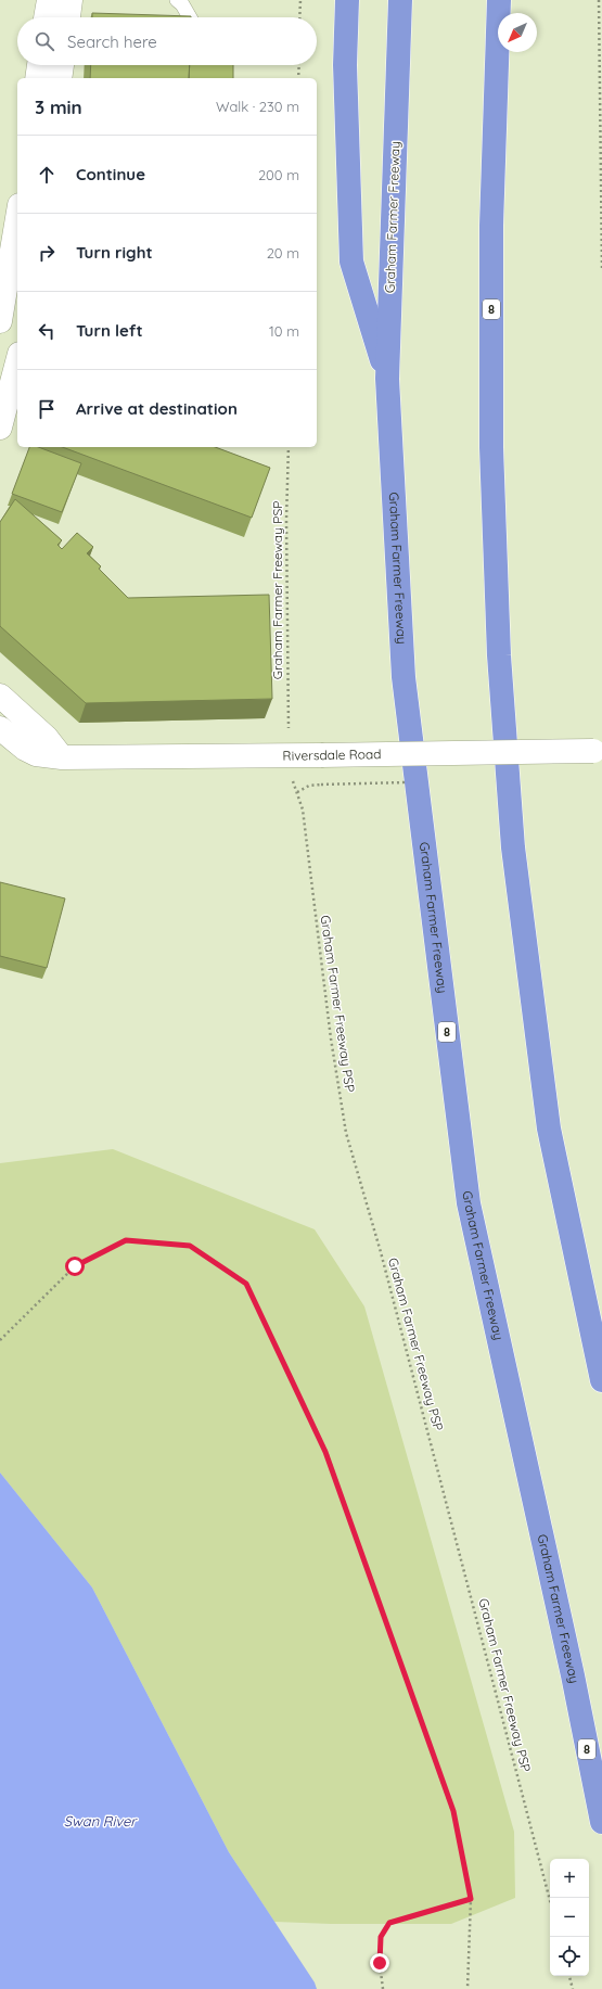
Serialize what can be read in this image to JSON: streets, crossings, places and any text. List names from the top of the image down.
{
  "streets": {
    "highway": ["Graham Farmer Freeway", "8"],
    "street": ["Riversdale Road"],
    "path": ["Graham Farmer Freeway PSP"]
  },
  "water": ["Swan River"],
  "north": "bottom left",
  "page": {
    "search": "Search here",
    "heading": ["3 min", "Walk · 230 m"],
    "list": [
      ["Continue", "200 m"],
      ["Turn right", "20 m"],
      ["Turn left", "10 m"],
      "Arrive at destination"
    ],
    "map_buttons": ["+", "−"]
  }
}
